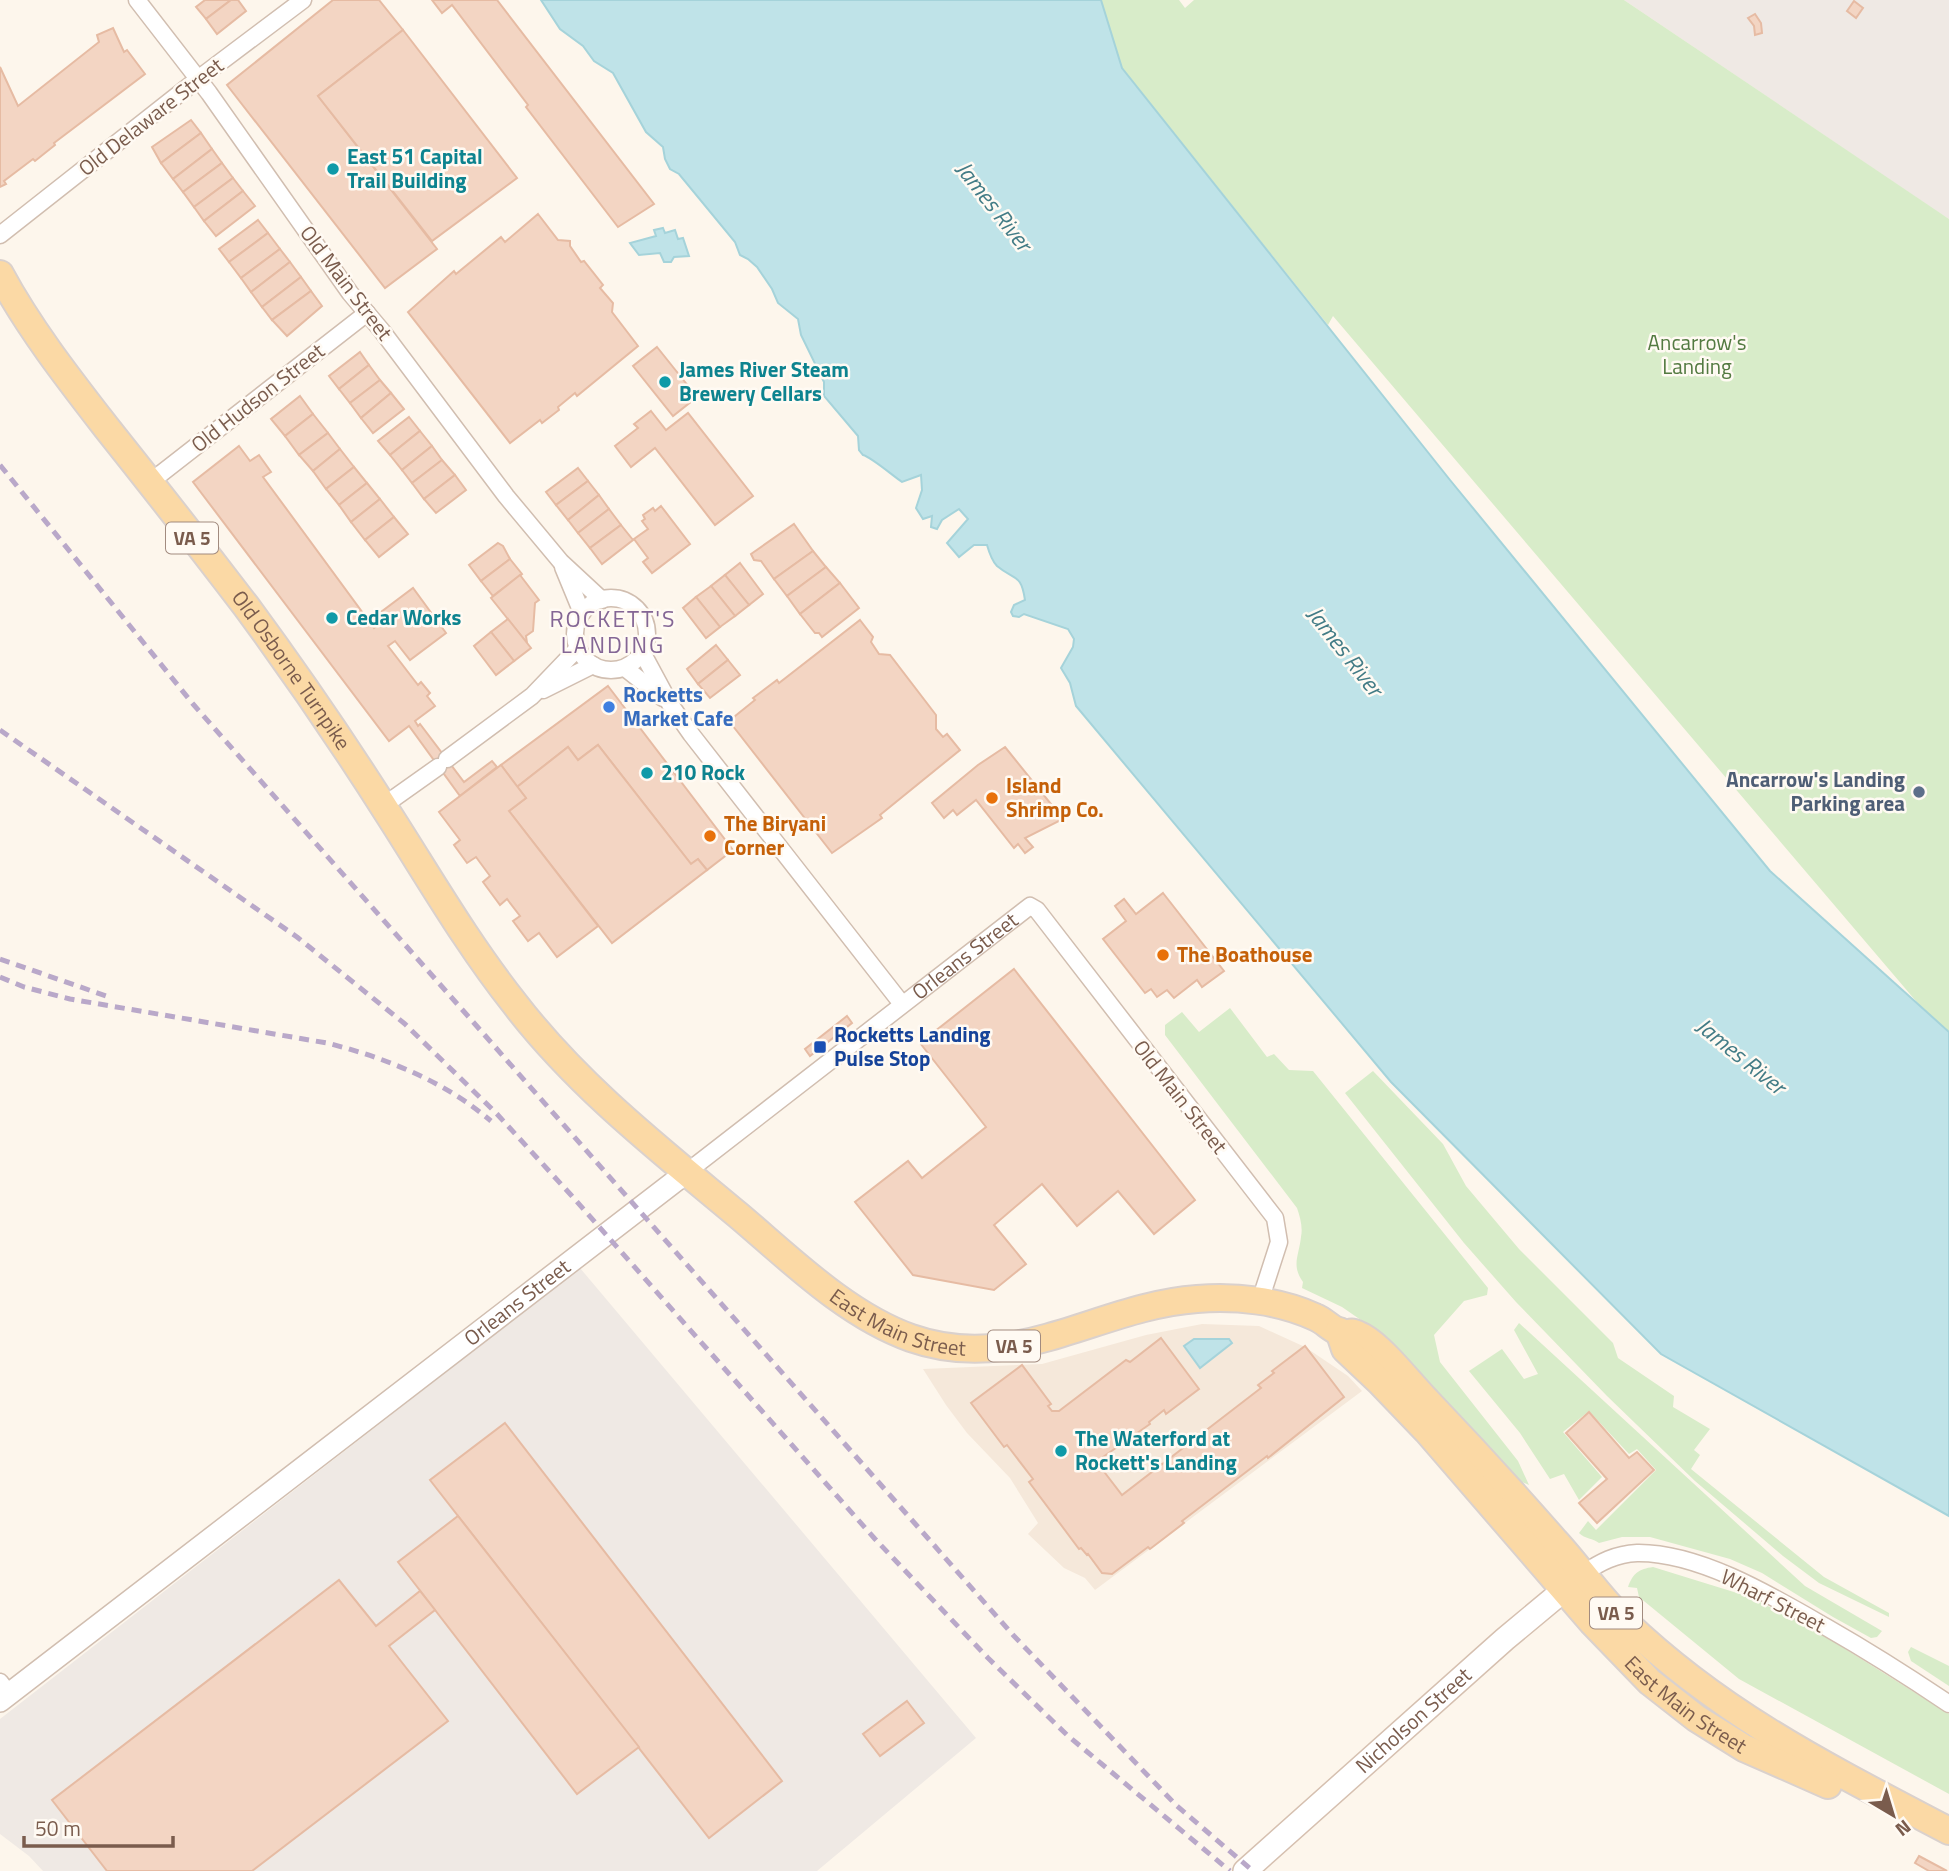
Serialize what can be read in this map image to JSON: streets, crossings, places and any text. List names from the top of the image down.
{
  "streets": {
    "main road": [
      "VA 5",
      "Old Osborne Turnpike",
      "East Main Street",
      "Nicholson Street"
    ],
    "street": [
      "Old Delaware Street",
      "Old Main Street",
      "Old Hudson Street",
      "Orleans Street",
      "Wharf Street"
    ]
  },
  "crossings": [
    ["Old Delaware Street", "Old Main Street"],
    ["Old Main Street", "Old Hudson Street"],
    ["Old Main Street", "Orleans Street"],
    ["Old Main Street", "East Main Street"],
    ["Old Hudson Street", "Old Osborne Turnpike"],
    ["Old Osborne Turnpike", "East Main Street"],
    ["Orleans Street", "East Main Street"],
    ["East Main Street", "Wharf Street"],
    ["East Main Street", "Nicholson Street"],
    ["Wharf Street", "Nicholson Street"]
  ],
  "districts": ["ROCKETT'S LANDING"],
  "water": ["James River"],
  "parks": ["Ancarrow's Landing"],
  "places": {
    "other": [
      "East 51 Capital Trail Building",
      "James River Steam Brewery Cellars",
      "Cedar Works",
      "Rocketts Market Cafe",
      "210 Rock",
      "Ancarrow's Landing Parking area",
      "Island Shrimp Co.",
      "The Biryani Corner",
      "The Boathouse",
      "The Waterford at Rockett's Landing"
    ],
    "transit": ["Rocketts Landing Pulse Stop"]
  },
  "scale_bar": "50 m",
  "north": "bottom right"
}
